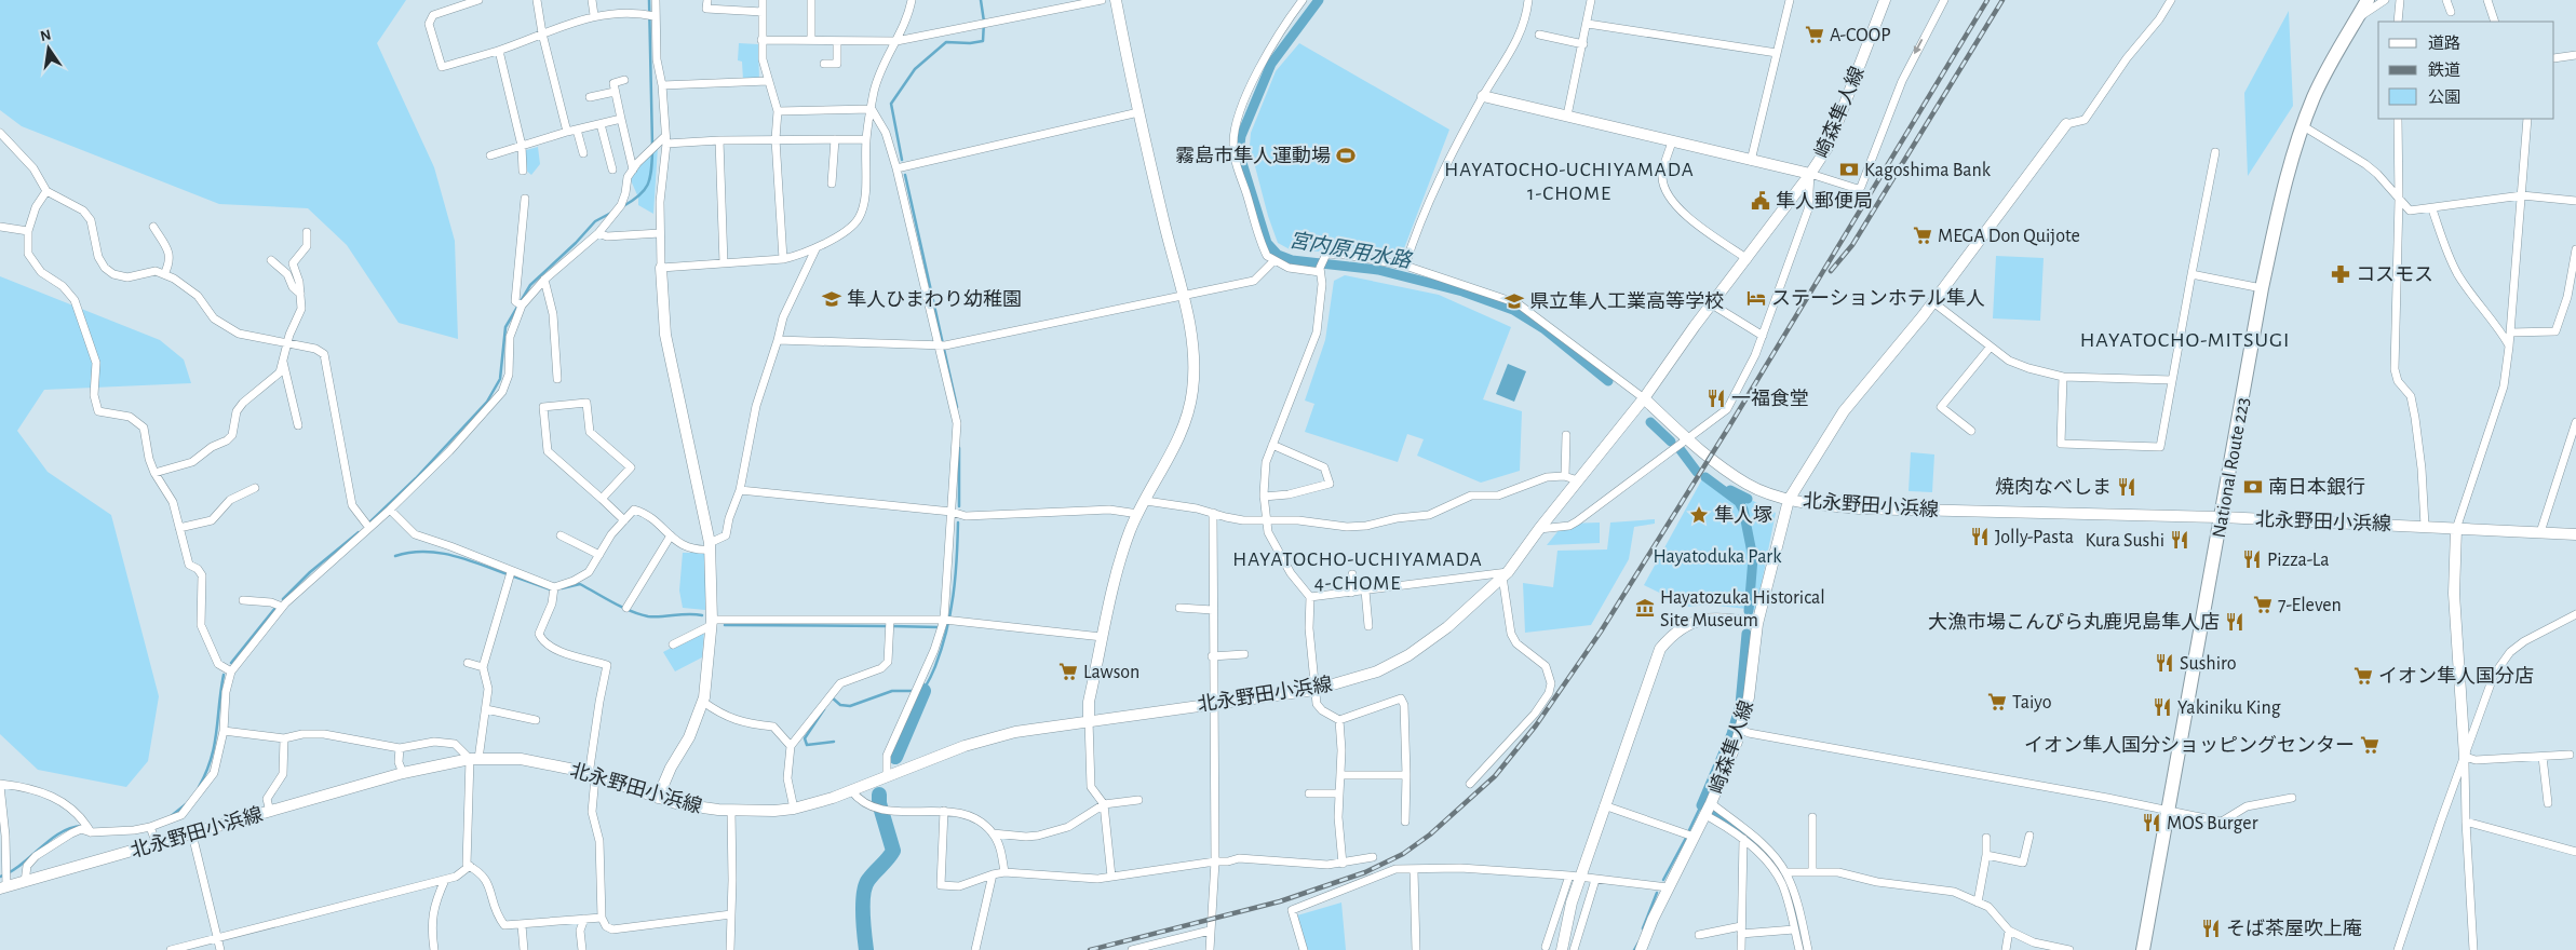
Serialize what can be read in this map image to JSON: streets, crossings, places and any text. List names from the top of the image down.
{
  "streets": {
    "highway": ["National Route 223"],
    "main road": ["崎森隼人線", "北永野田小浜線"]
  },
  "crossings": [
    ["崎森隼人線", "北永野田小浜線"],
    ["National Route 223", "北永野田小浜線"]
  ],
  "districts": ["HAYATOCHO-UCHIYAMADA 1-CHOME", "HAYATOCHO-MITSUGI", "HAYATOCHO-UCHIYAMADA 4-CHOME"],
  "water": ["宮内原用水路"],
  "parks": ["Hayatoduka Park"],
  "places": {
    "supermarket": [
      "A-COOP",
      "MEGA Don Quijote",
      "7-Eleven",
      "Lawson",
      "イオン隼人国分店",
      "Taiyo",
      "イオン隼人国分ショッピングセンター"
    ],
    "sports": ["霧島市隼人運動場"],
    "bank": ["Kagoshima Bank", "南日本銀行"],
    "public building": ["隼人郵便局"],
    "pharmacy": ["コスモス"],
    "hotel": ["ステーションホテル隼人"],
    "school or university": ["隼人ひまわり幼稚園", "県立隼人工業高等学校"],
    "restaurant": [
      "一福食堂",
      "焼肉なべしま",
      "Jolly-Pasta",
      "Kura Sushi",
      "Pizza-La",
      "大漁市場こんぴら丸鹿児島隼人店",
      "Sushiro",
      "Yakiniku King",
      "MOS Burger",
      "そば茶屋吹上庵"
    ],
    "place": ["隼人塚"],
    "museum": ["Hayatozuka Historical Site Museum"]
  },
  "legend": ["道路", "鉄道", "公園"],
  "north": "top"
}
